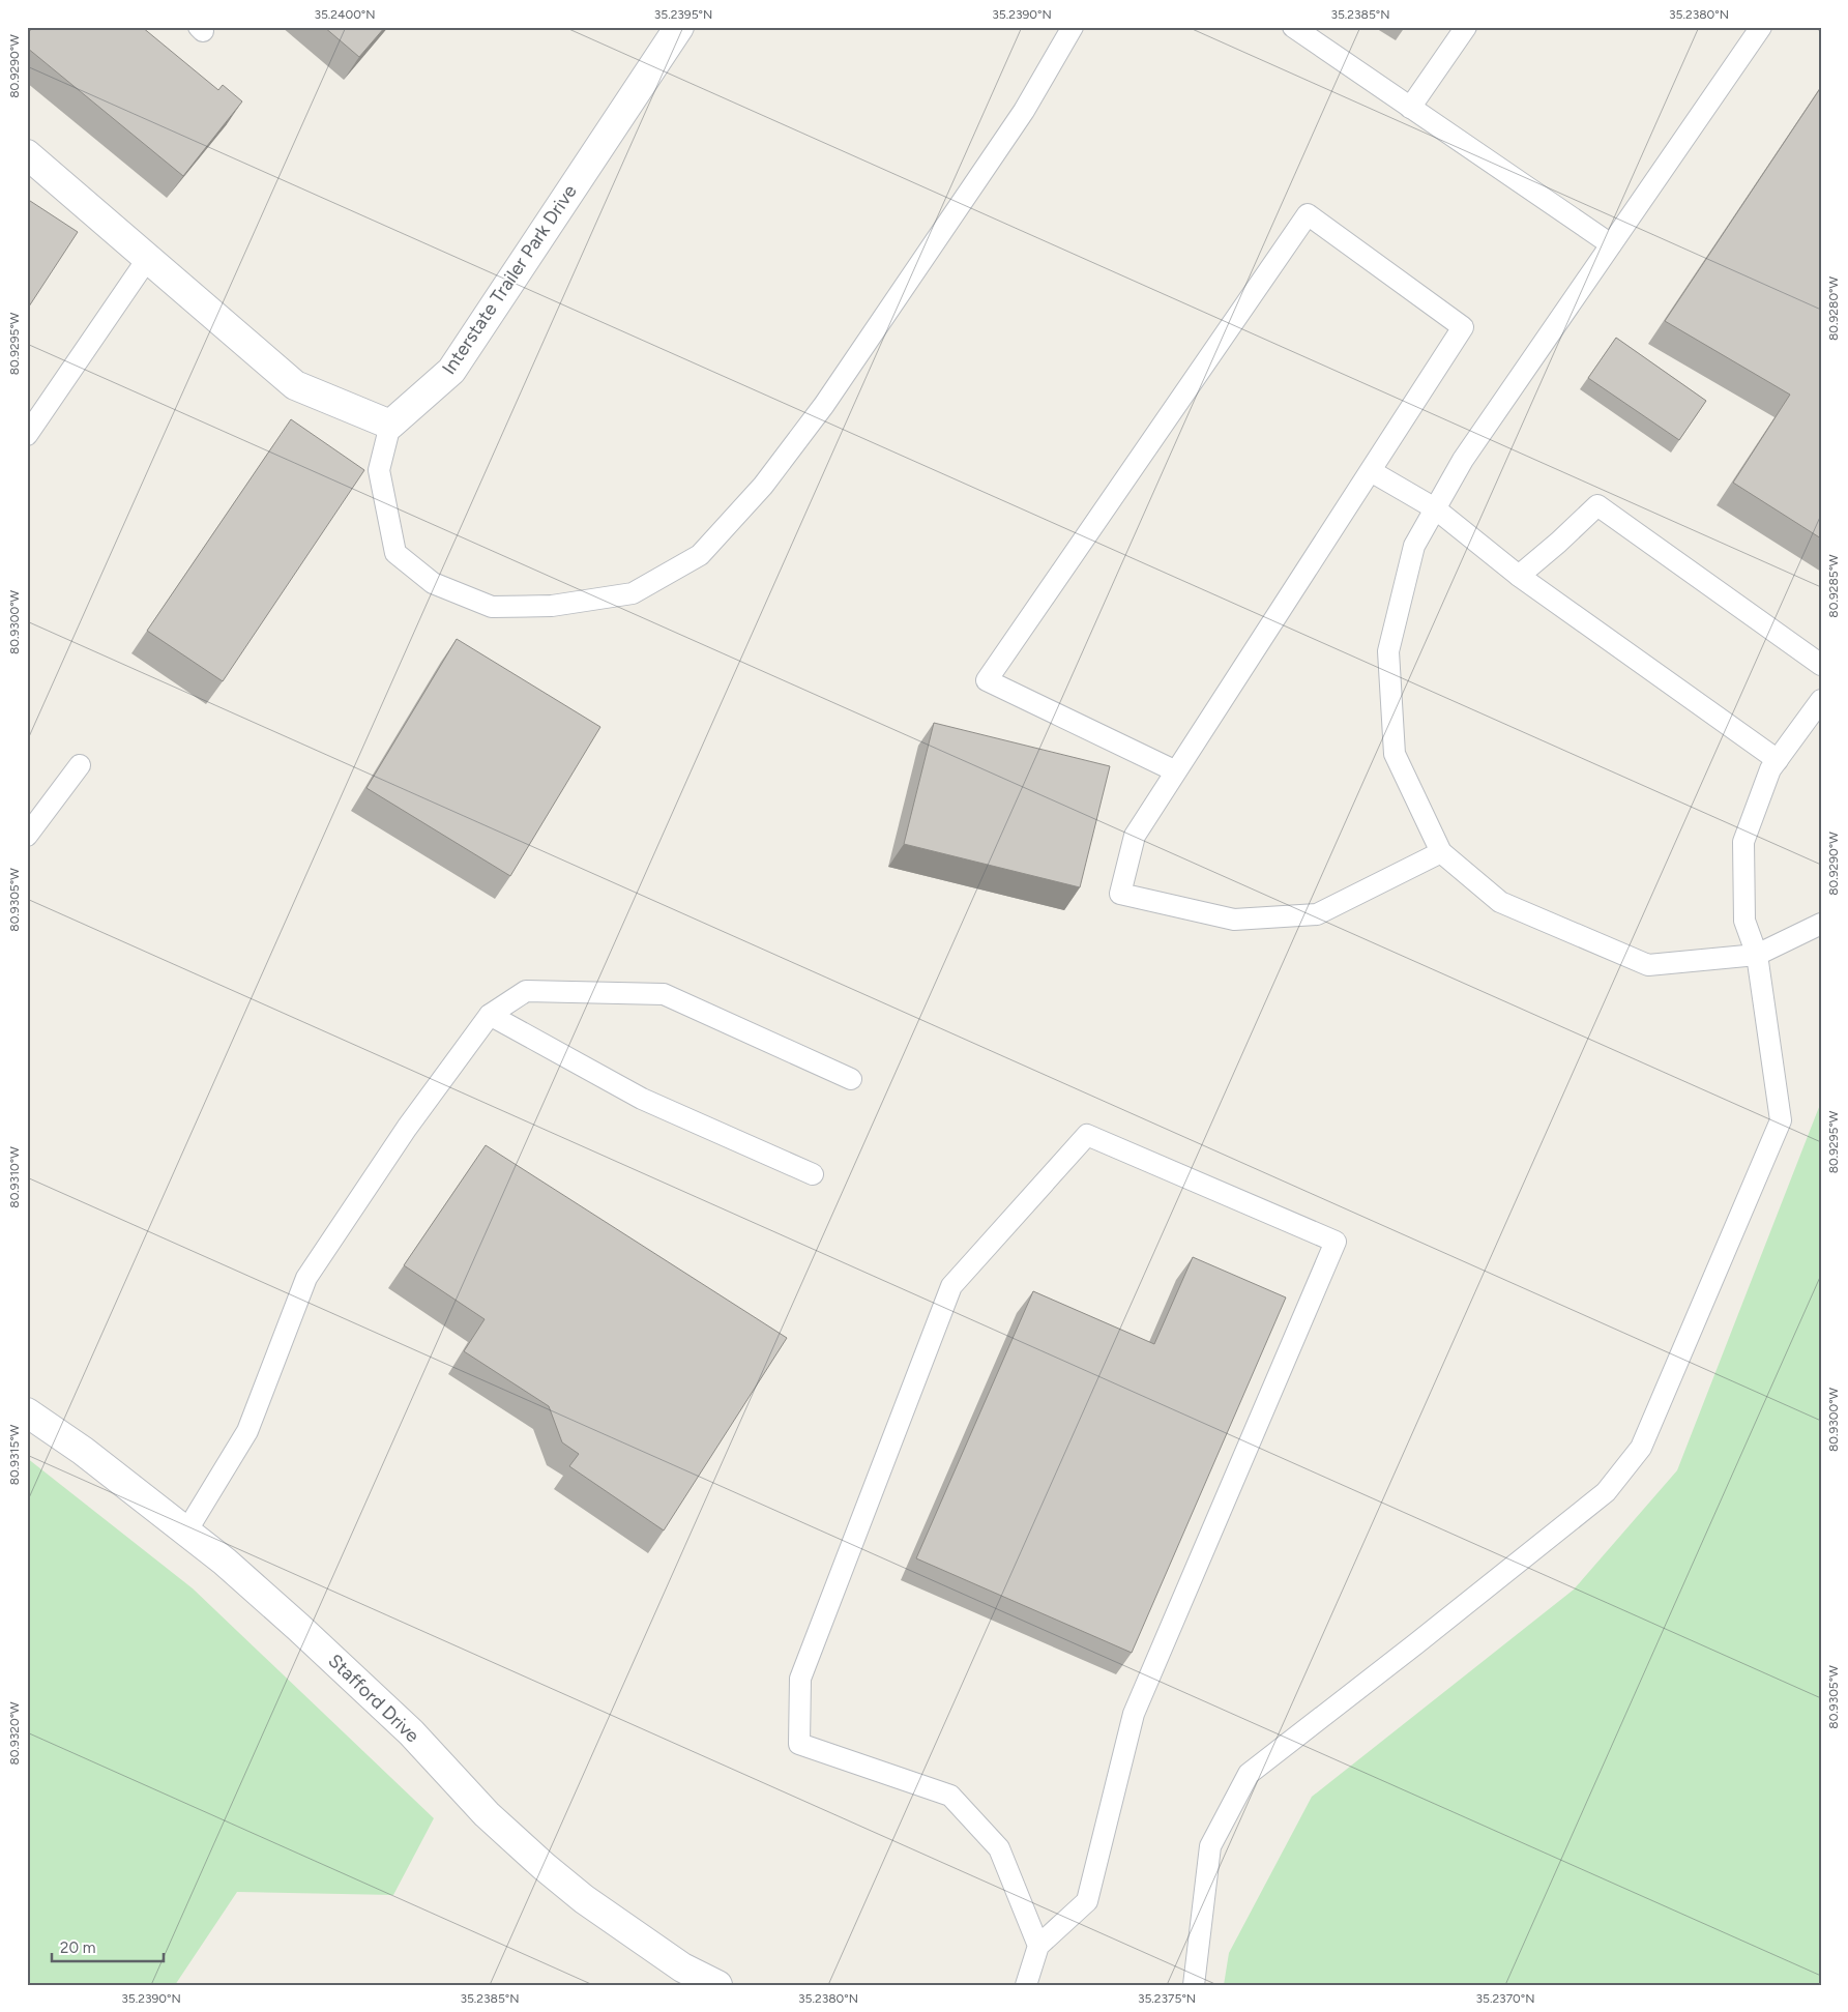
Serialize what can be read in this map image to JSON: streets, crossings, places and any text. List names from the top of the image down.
{
  "streets": {
    "street": ["Interstate Trailer Park Drive", "Stafford Drive"]
  },
  "scale_bar": "20 m",
  "coordinates": [
    "35.2400°N",
    "35.2395°N",
    "35.2390°N",
    "35.2385°N",
    "35.2380°N",
    "80.9290°W",
    "80.9280°W",
    "80.9295°W",
    "80.9285°W",
    "80.9300°W",
    "80.9305°W",
    "80.9310°W",
    "80.9315°W",
    "80.9320°W",
    "35.2375°N",
    "35.2370°N"
  ]
}
